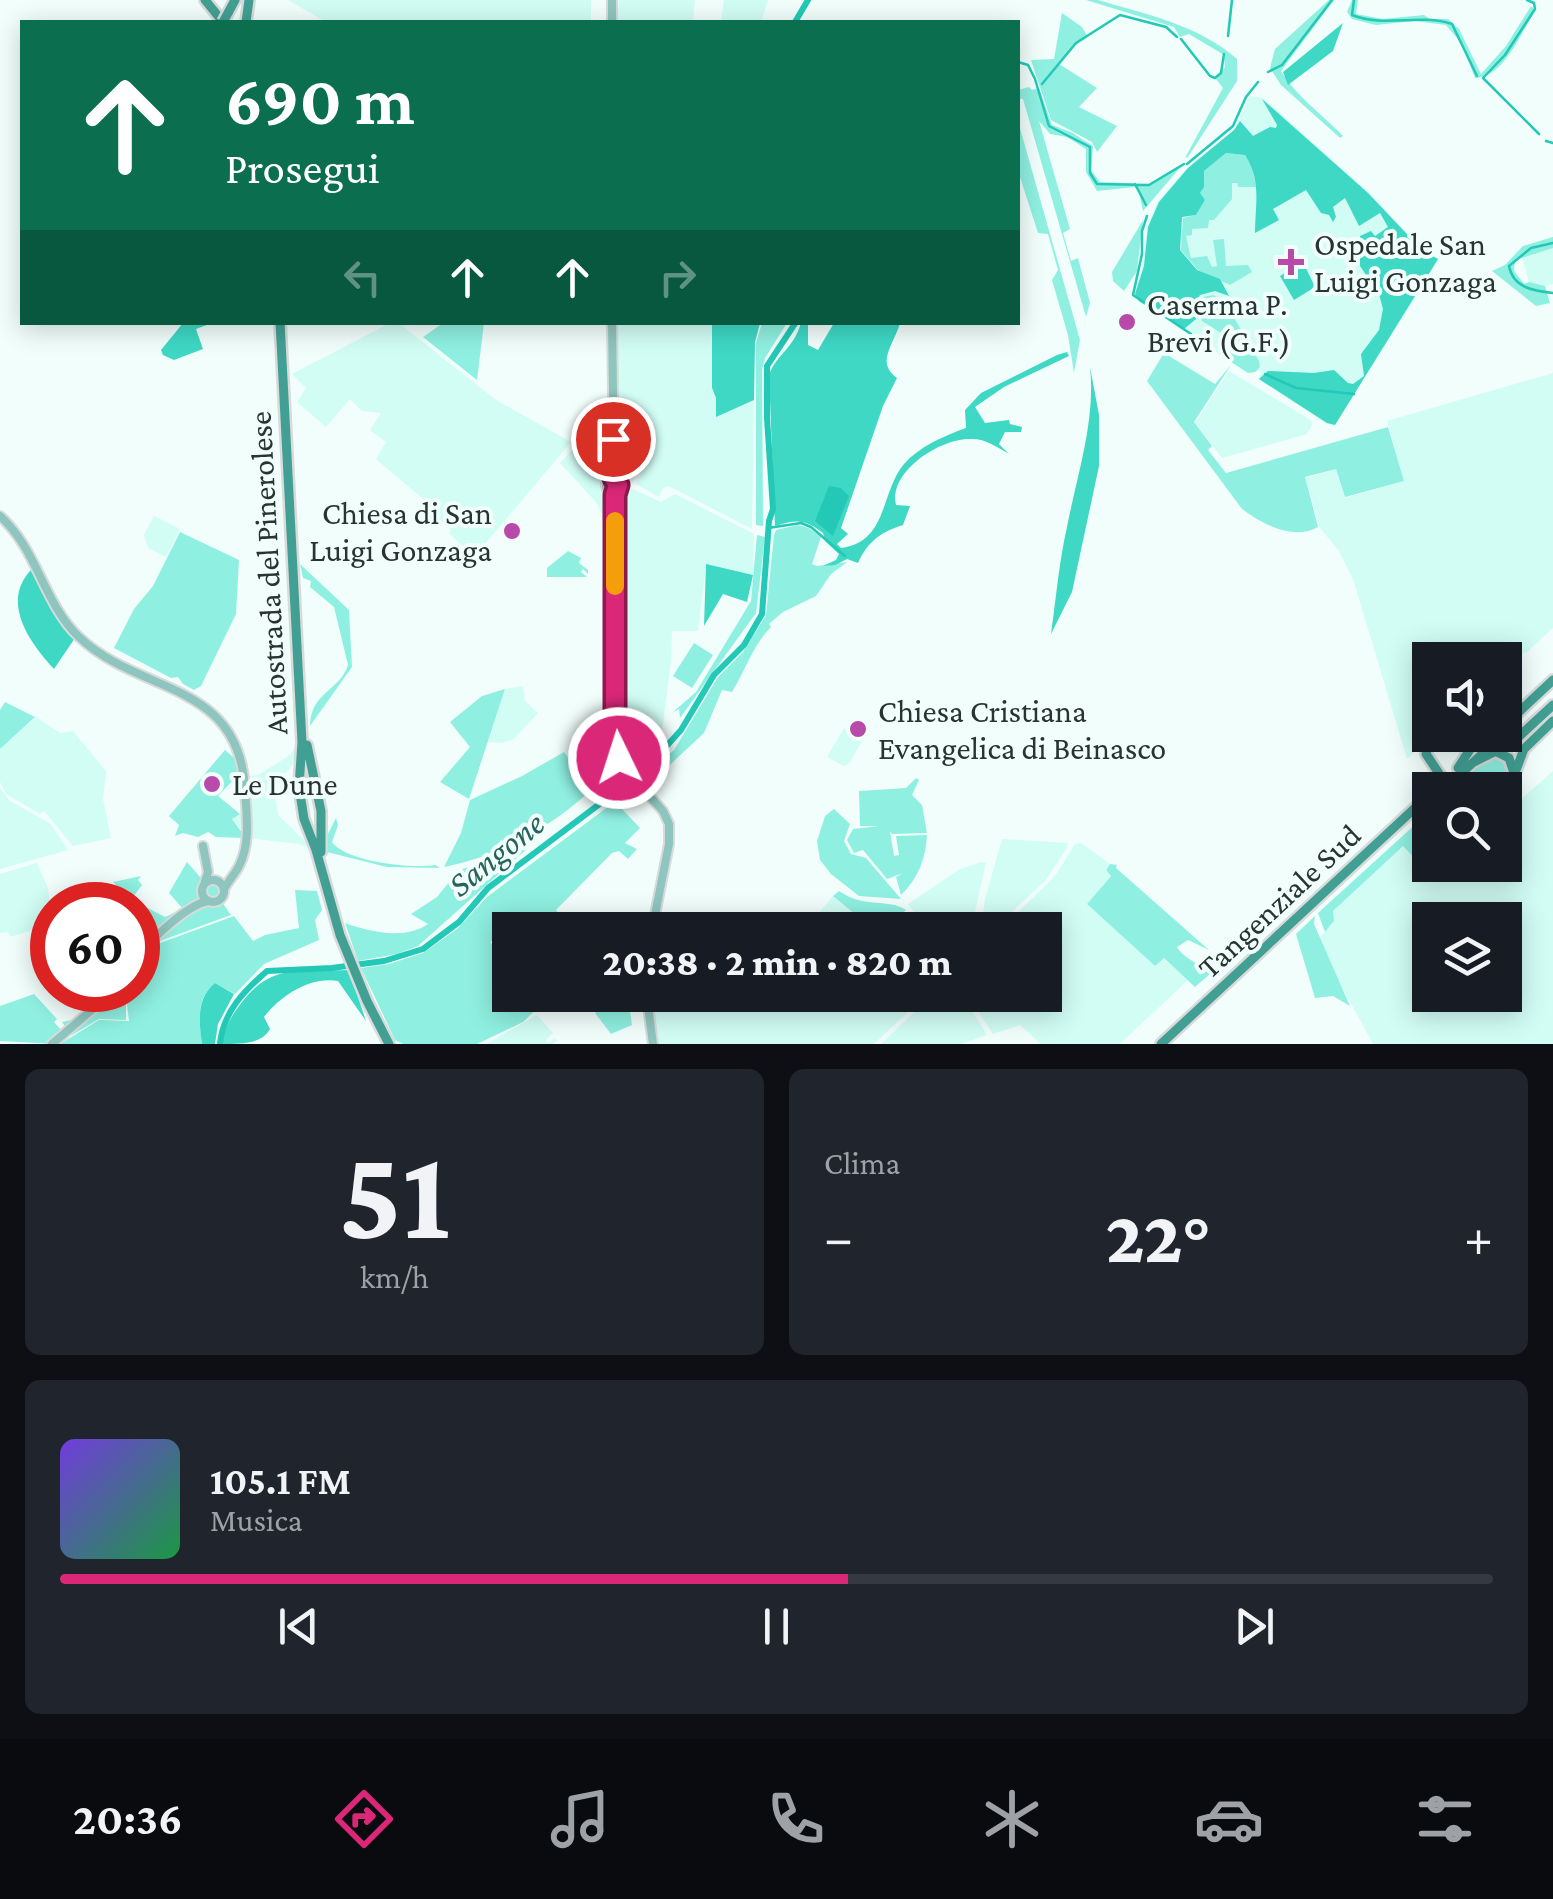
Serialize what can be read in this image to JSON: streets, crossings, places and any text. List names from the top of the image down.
{
  "streets": {
    "highway": ["Autostrada del Pinerolese", "Tangenziale Sud"]
  },
  "water": ["Sangone"],
  "places": {
    "health": ["Ospedale San Luigi Gonzaga"],
    "other": [
      "Caserma P. Brevi (G.F.)",
      "Chiesa di San Luigi Gonzaga",
      "Chiesa Cristiana Evangelica di Beinasco",
      "Le Dune"
    ]
  },
  "page": {
    "turn": ["690 m", "Prosegui"],
    "limit": "60",
    "trip": "20:38 · 2 min · 820 m",
    "tile": [
      ["51", "km/h"],
      "Clima"
    ],
    "heat": ["−", "22°", "+"],
    "song": ["105.1 FM", "Musica"],
    "tabs": "20:36"
  }
}
